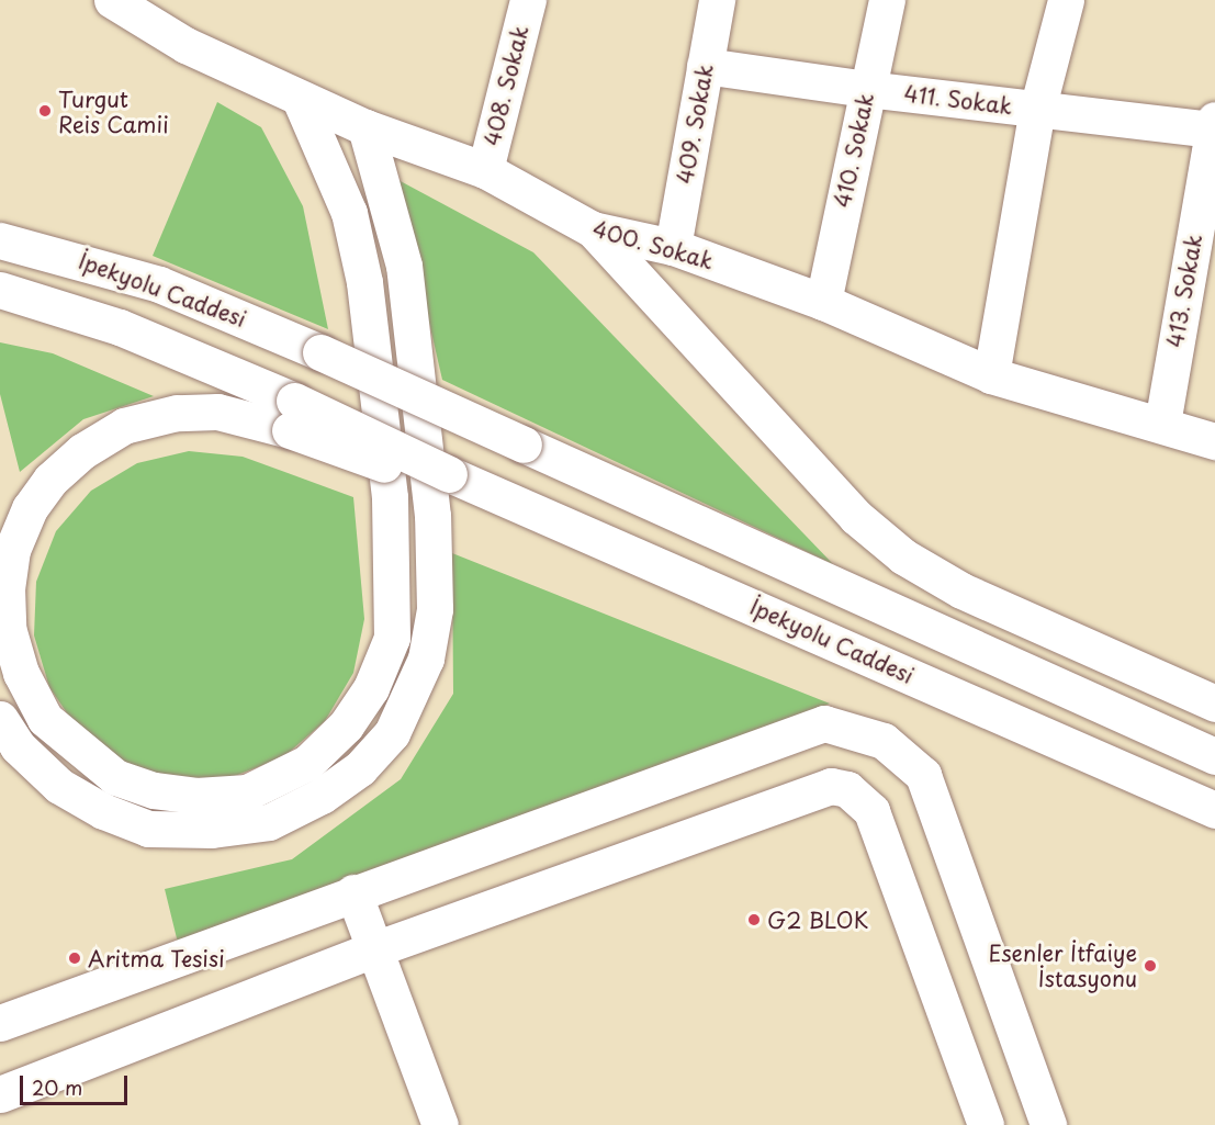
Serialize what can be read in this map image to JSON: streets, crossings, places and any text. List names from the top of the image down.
{
  "streets": {
    "main road": [
      "408. Sokak",
      "411. Sokak",
      "409. Sokak",
      "410. Sokak",
      "400. Sokak",
      "İpekyolu Caddesi",
      "413. Sokak"
    ]
  },
  "crossings": [
    ["408. Sokak", "400. Sokak"],
    ["411. Sokak", "409. Sokak"],
    ["411. Sokak", "410. Sokak"],
    ["411. Sokak", "413. Sokak"],
    ["409. Sokak", "400. Sokak"],
    ["410. Sokak", "400. Sokak"],
    ["400. Sokak", "413. Sokak"]
  ],
  "places": [
    "Turgut Reis Camii",
    "G2 BLOK",
    "Aritma Tesisi",
    "Esenler İtfaiye İstasyonu"
  ],
  "scale_bar": "20 m"
}
